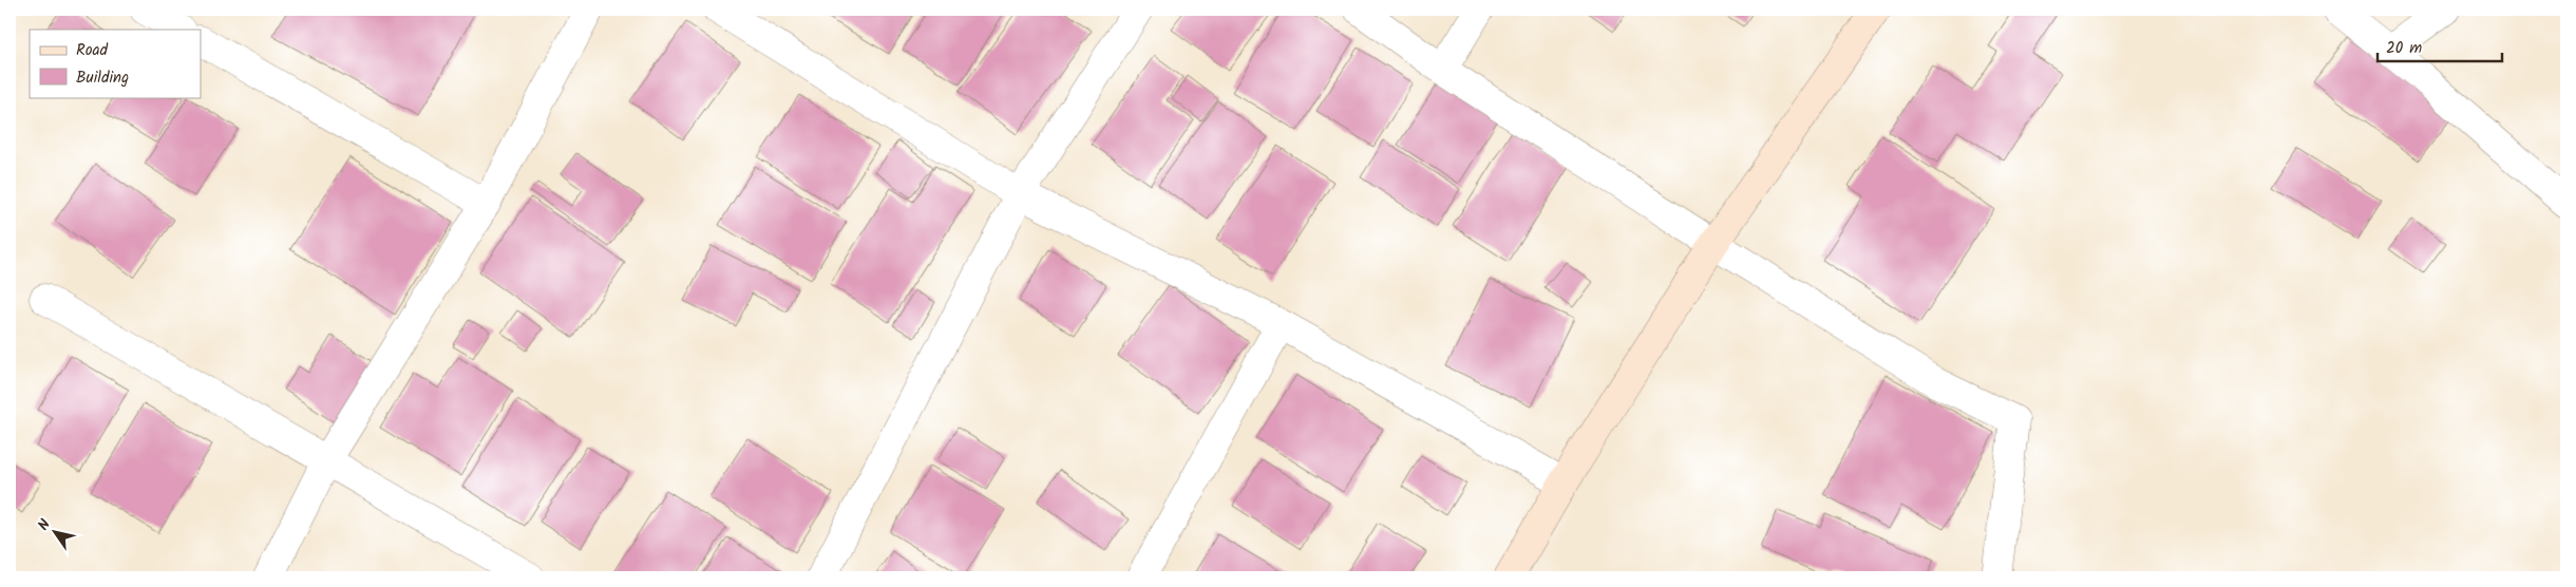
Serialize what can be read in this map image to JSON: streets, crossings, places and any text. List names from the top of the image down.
{
  "legend": ["Road", "Building"],
  "scale_bar": "20 m",
  "north": "top left"
}
